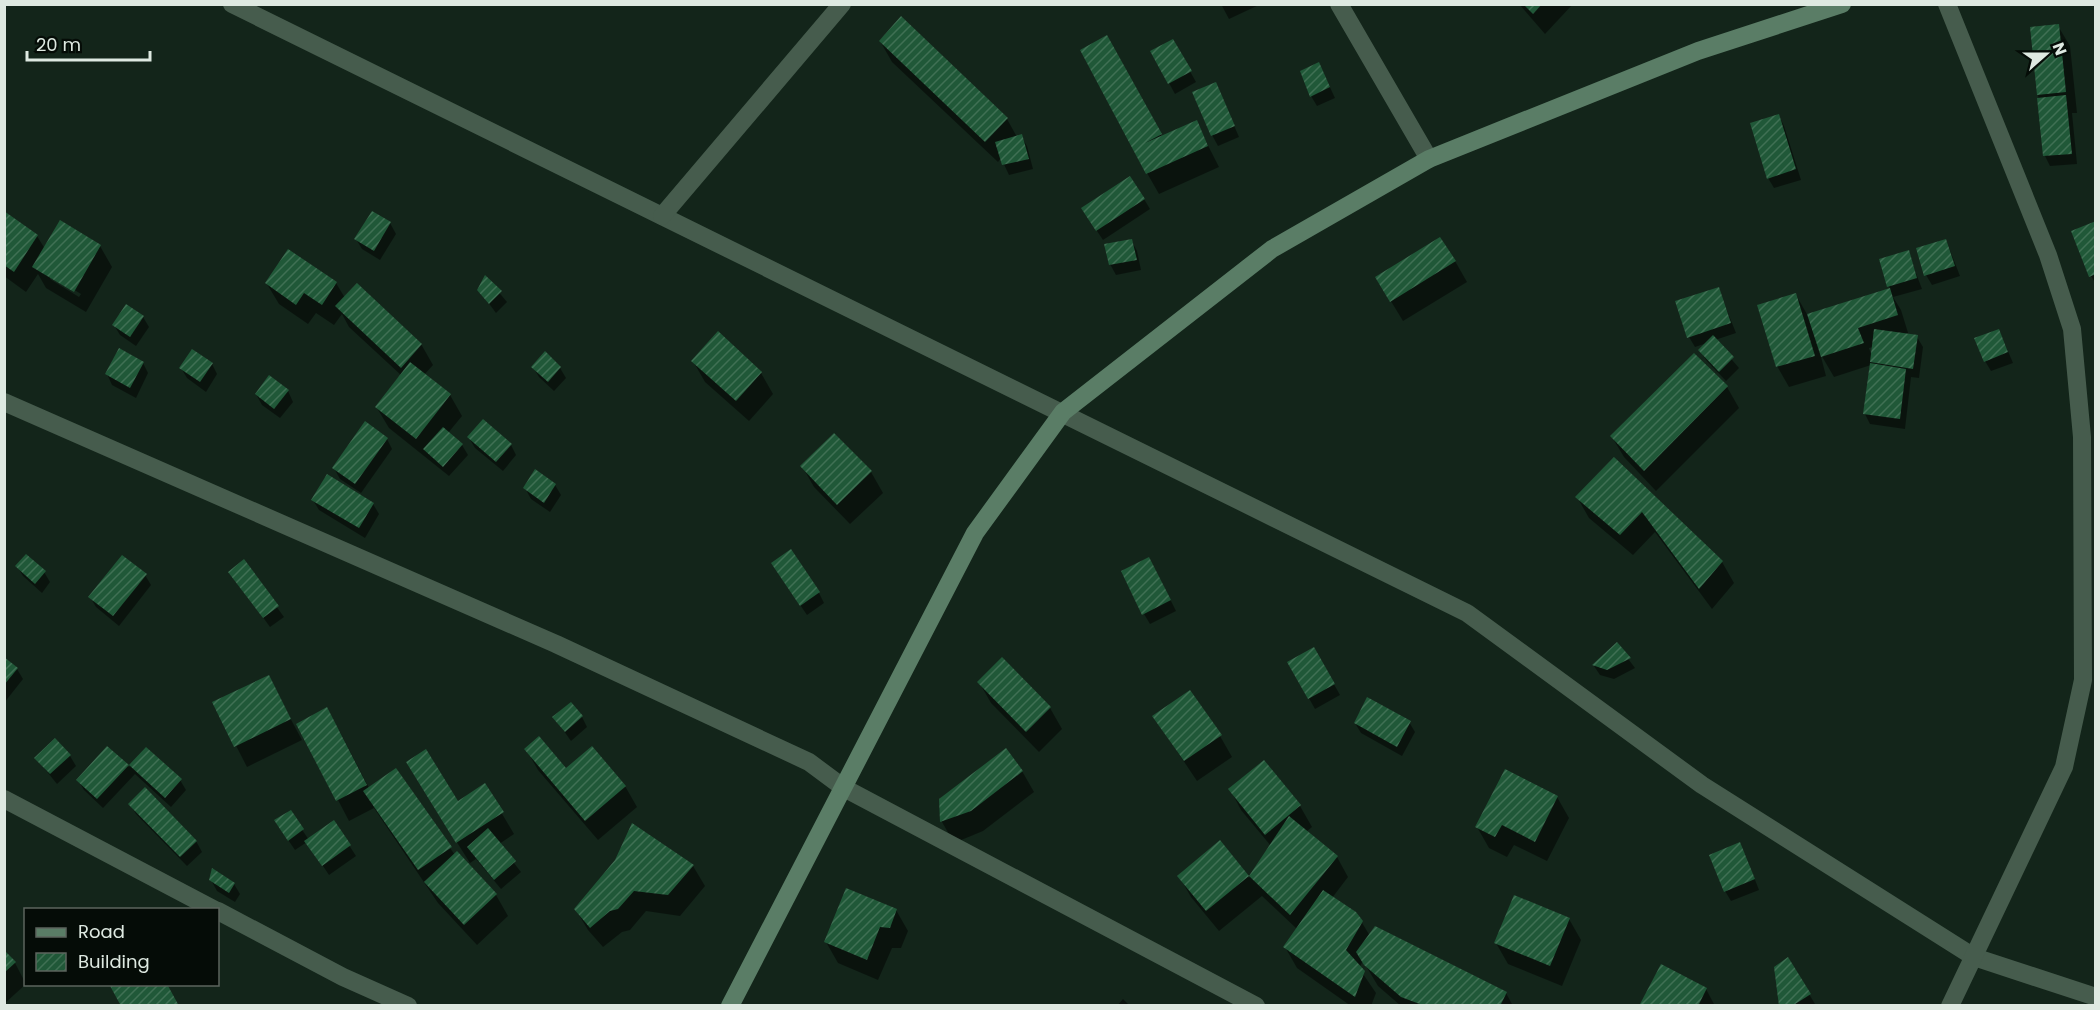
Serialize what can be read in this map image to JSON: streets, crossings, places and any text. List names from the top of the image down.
{
  "legend": ["Road", "Building"],
  "scale_bar": "20 m",
  "north": "right"
}
